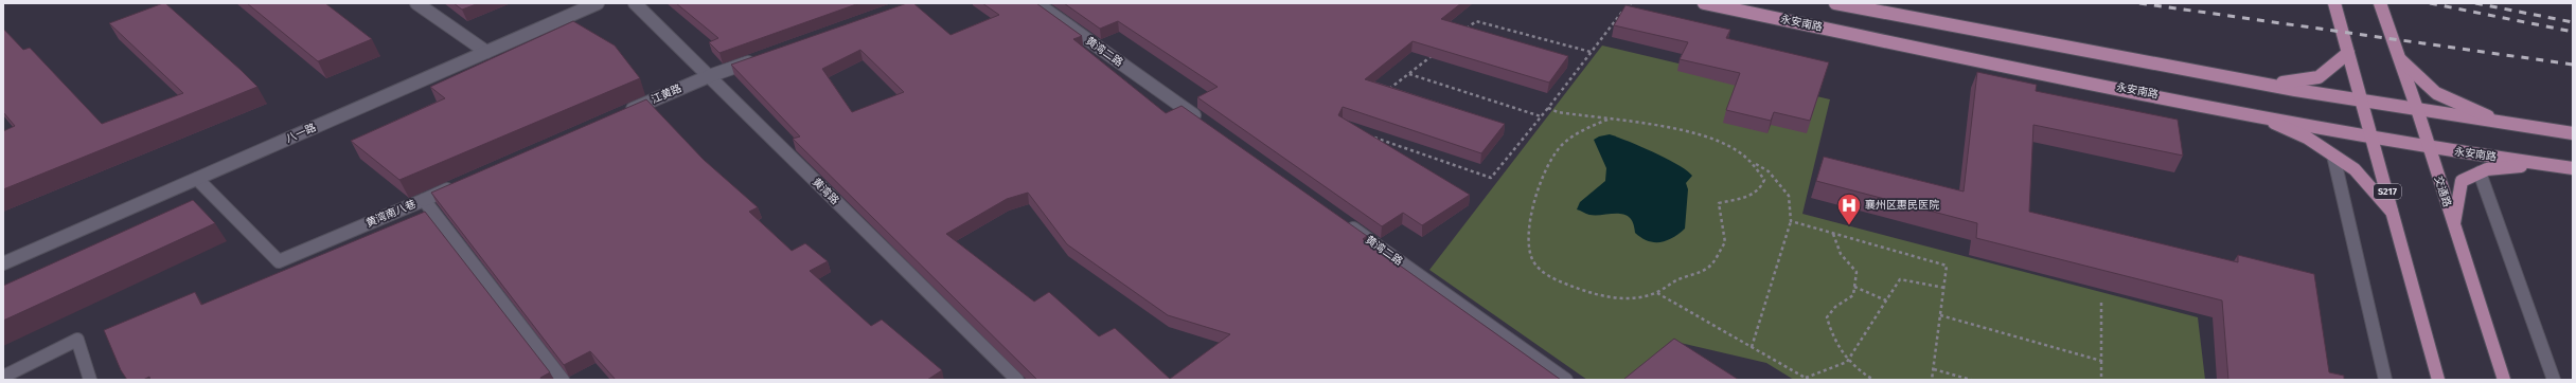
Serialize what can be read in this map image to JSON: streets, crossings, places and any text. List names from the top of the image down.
{
  "streets": {
    "main road": ["永安南路", "S217", "交通路"],
    "street": [
      "黄湾二路",
      "江黄路",
      "八一路",
      "黄湾路",
      "黄湾南八巷"
    ]
  },
  "crossings": [
    ["永安南路", "S217"],
    ["永安南路", "交通路"],
    ["江黄路", "黄湾路"],
    ["八一路", "黄湾南八巷"]
  ],
  "places": {
    "hospital": ["襄州区惠民医院"]
  }
}
